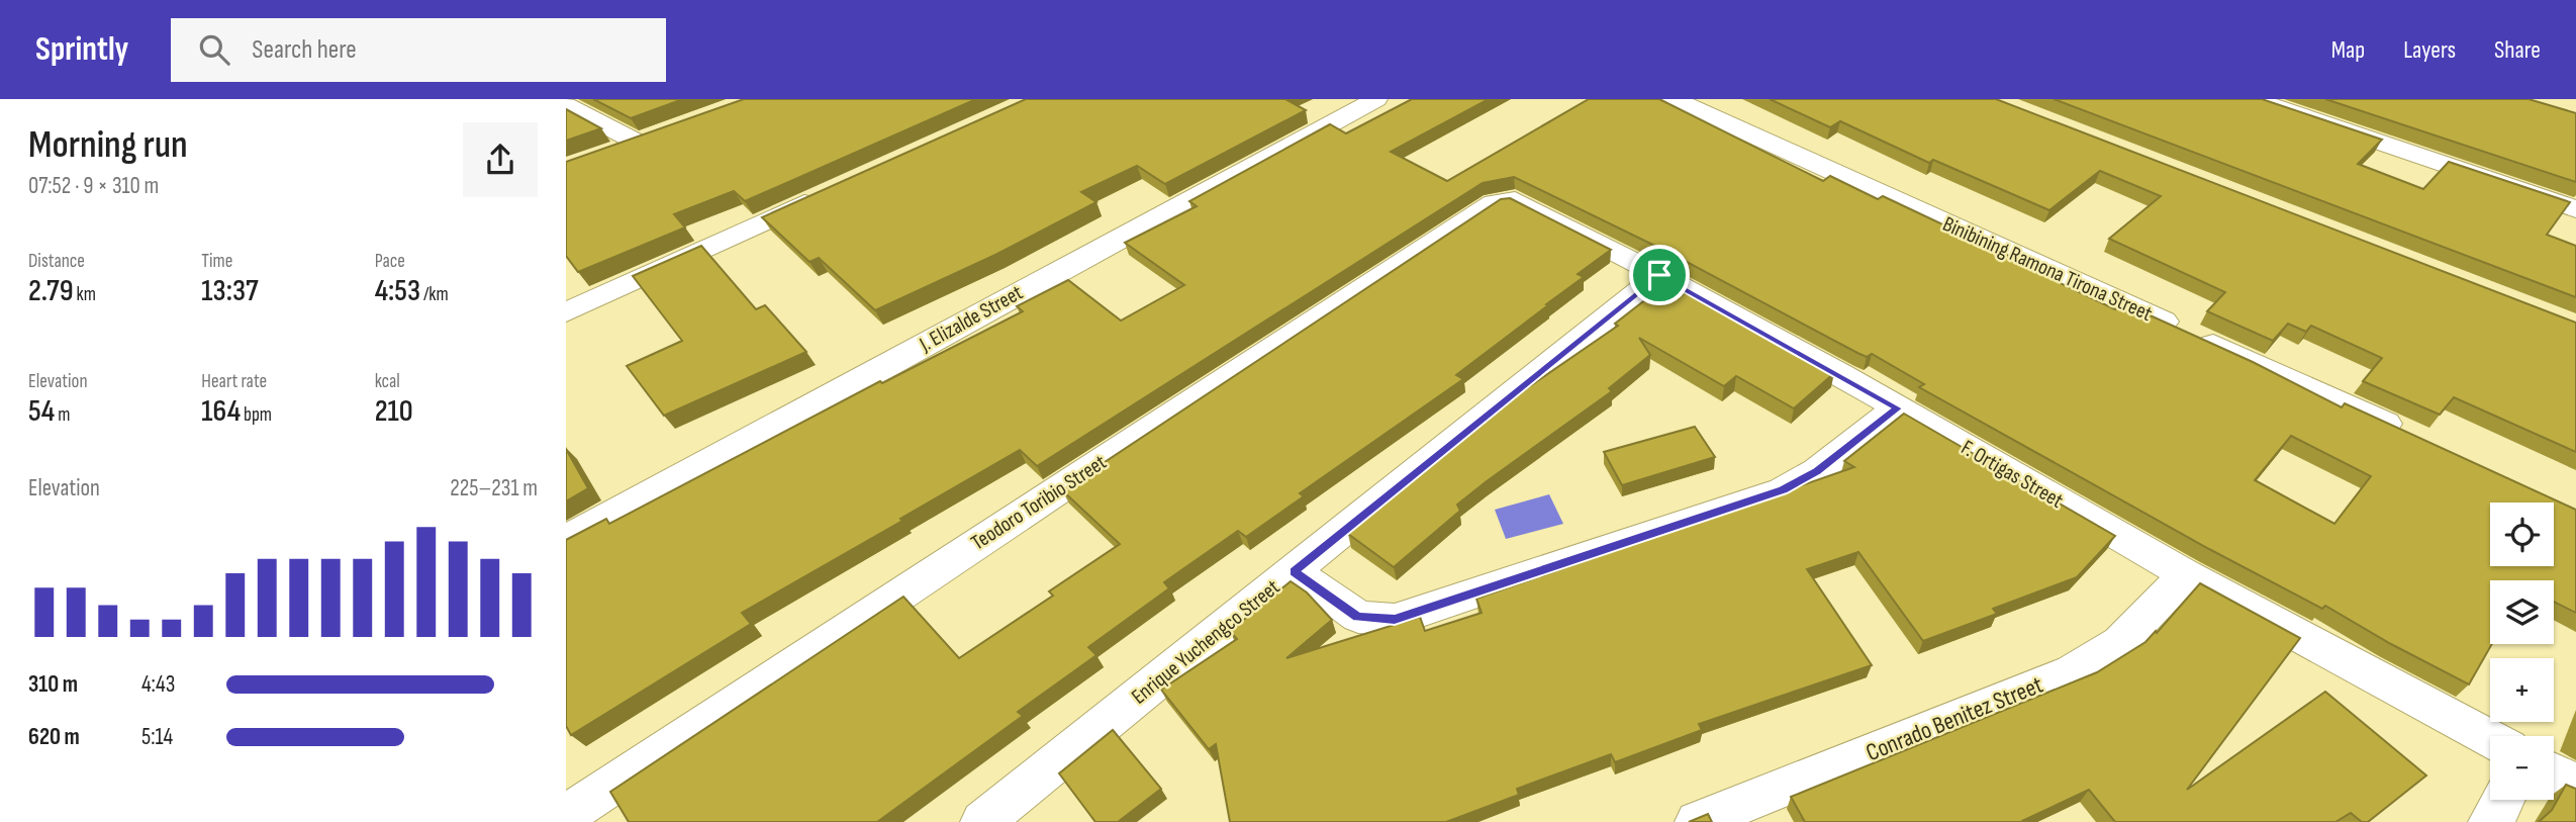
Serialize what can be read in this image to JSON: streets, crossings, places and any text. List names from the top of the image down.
{
  "streets": {
    "street": [
      "Binibining Ramona Tirona Street",
      "J. Elizalde Street",
      "F. Ortigas Street",
      "Teodoro Toribio Street",
      "Enrique Yuchengco Street",
      "Conrado Benitez Street"
    ]
  },
  "crossings": [
    ["F. Ortigas Street", "Teodoro Toribio Street"],
    ["F. Ortigas Street", "Enrique Yuchengco Street"],
    ["F. Ortigas Street", "Conrado Benitez Street"]
  ],
  "page": {
    "header": "Sprintly",
    "search": "Search here",
    "nav": ["Map", "Layers", "Share"],
    "heading": ["Morning run", "07:52 · 9 × 310 m"],
    "stats": [
      ["Distance", "2.79 km"],
      ["Time", "13:37"],
      ["Pace", "4:53 /km"],
      ["Elevation", "54 m"],
      ["Heart rate", "164 bpm"],
      ["kcal", "210"]
    ],
    "chart": ["Elevation", "225–231 m"],
    "map_buttons": ["+", "−"],
    "list": [
      {
        "name": "310 m",
        "note": "4:43"
      },
      {
        "name": "620 m",
        "note": "5:14"
      }
    ]
  }
}
